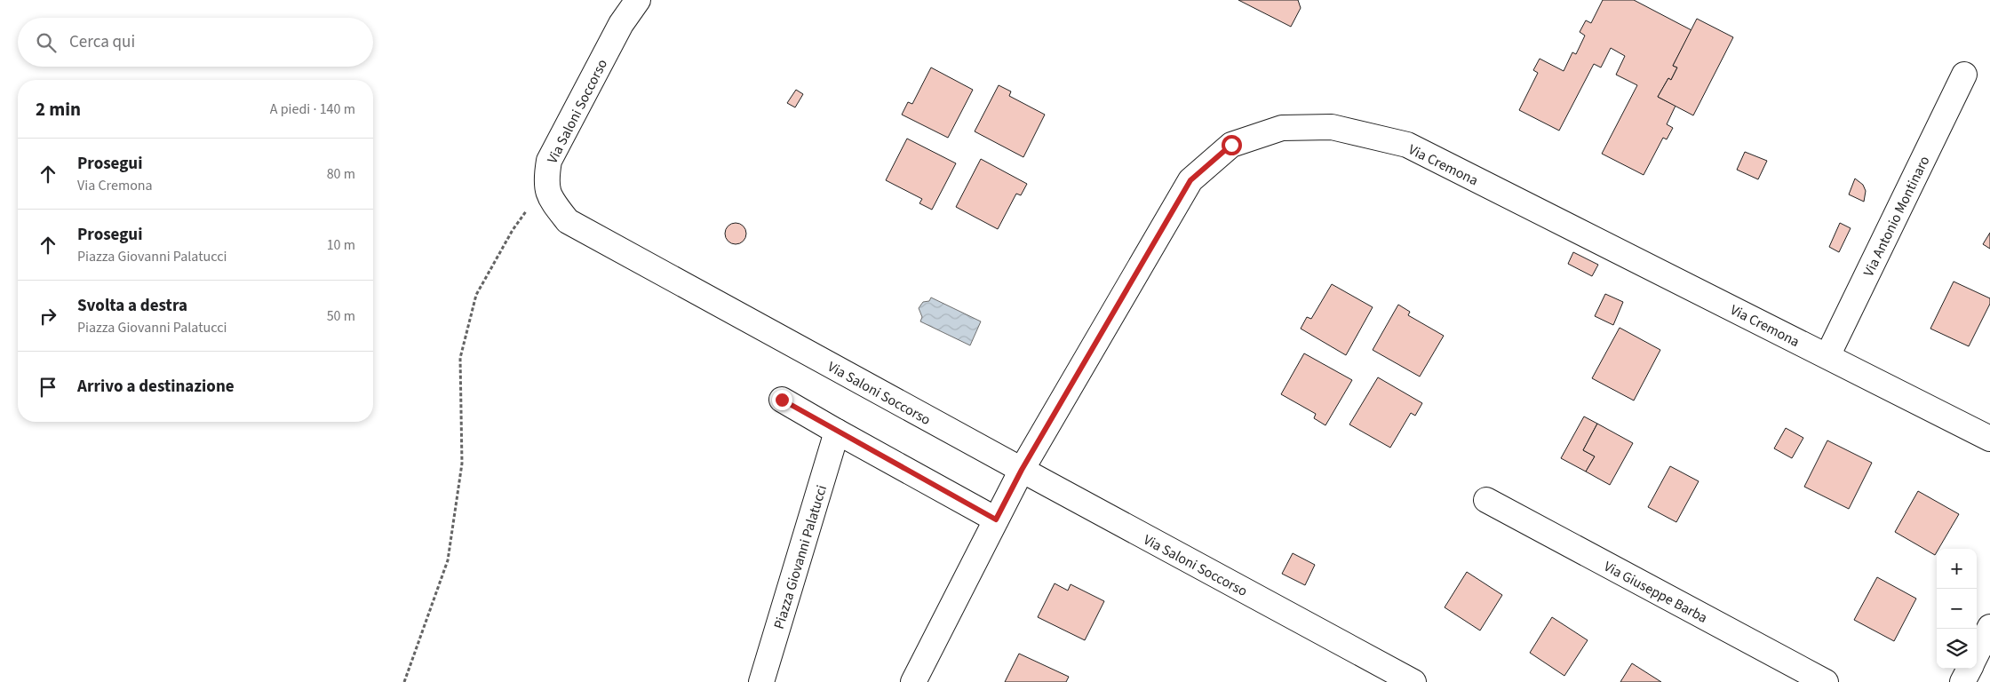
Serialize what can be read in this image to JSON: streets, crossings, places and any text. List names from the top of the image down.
{
  "streets": {
    "street": [
      "Via Saloni Soccorso",
      "Via Cremona",
      "Via Antonio Montinaro",
      "Piazza Giovanni Palatucci",
      "Via Giuseppe Barba"
    ]
  },
  "crossings": [
    ["Via Saloni Soccorso", "Via Cremona"],
    ["Via Cremona", "Via Antonio Montinaro"]
  ],
  "page": {
    "search": "Cerca qui",
    "heading": ["2 min", "A piedi · 140 m"],
    "list": [
      ["Prosegui", "Via Cremona", "80 m"],
      ["Prosegui", "Piazza Giovanni Palatucci", "10 m"],
      ["Svolta a destra", "Piazza Giovanni Palatucci", "50 m"],
      "Arrivo a destinazione"
    ],
    "map_buttons": ["+", "−"]
  }
}
